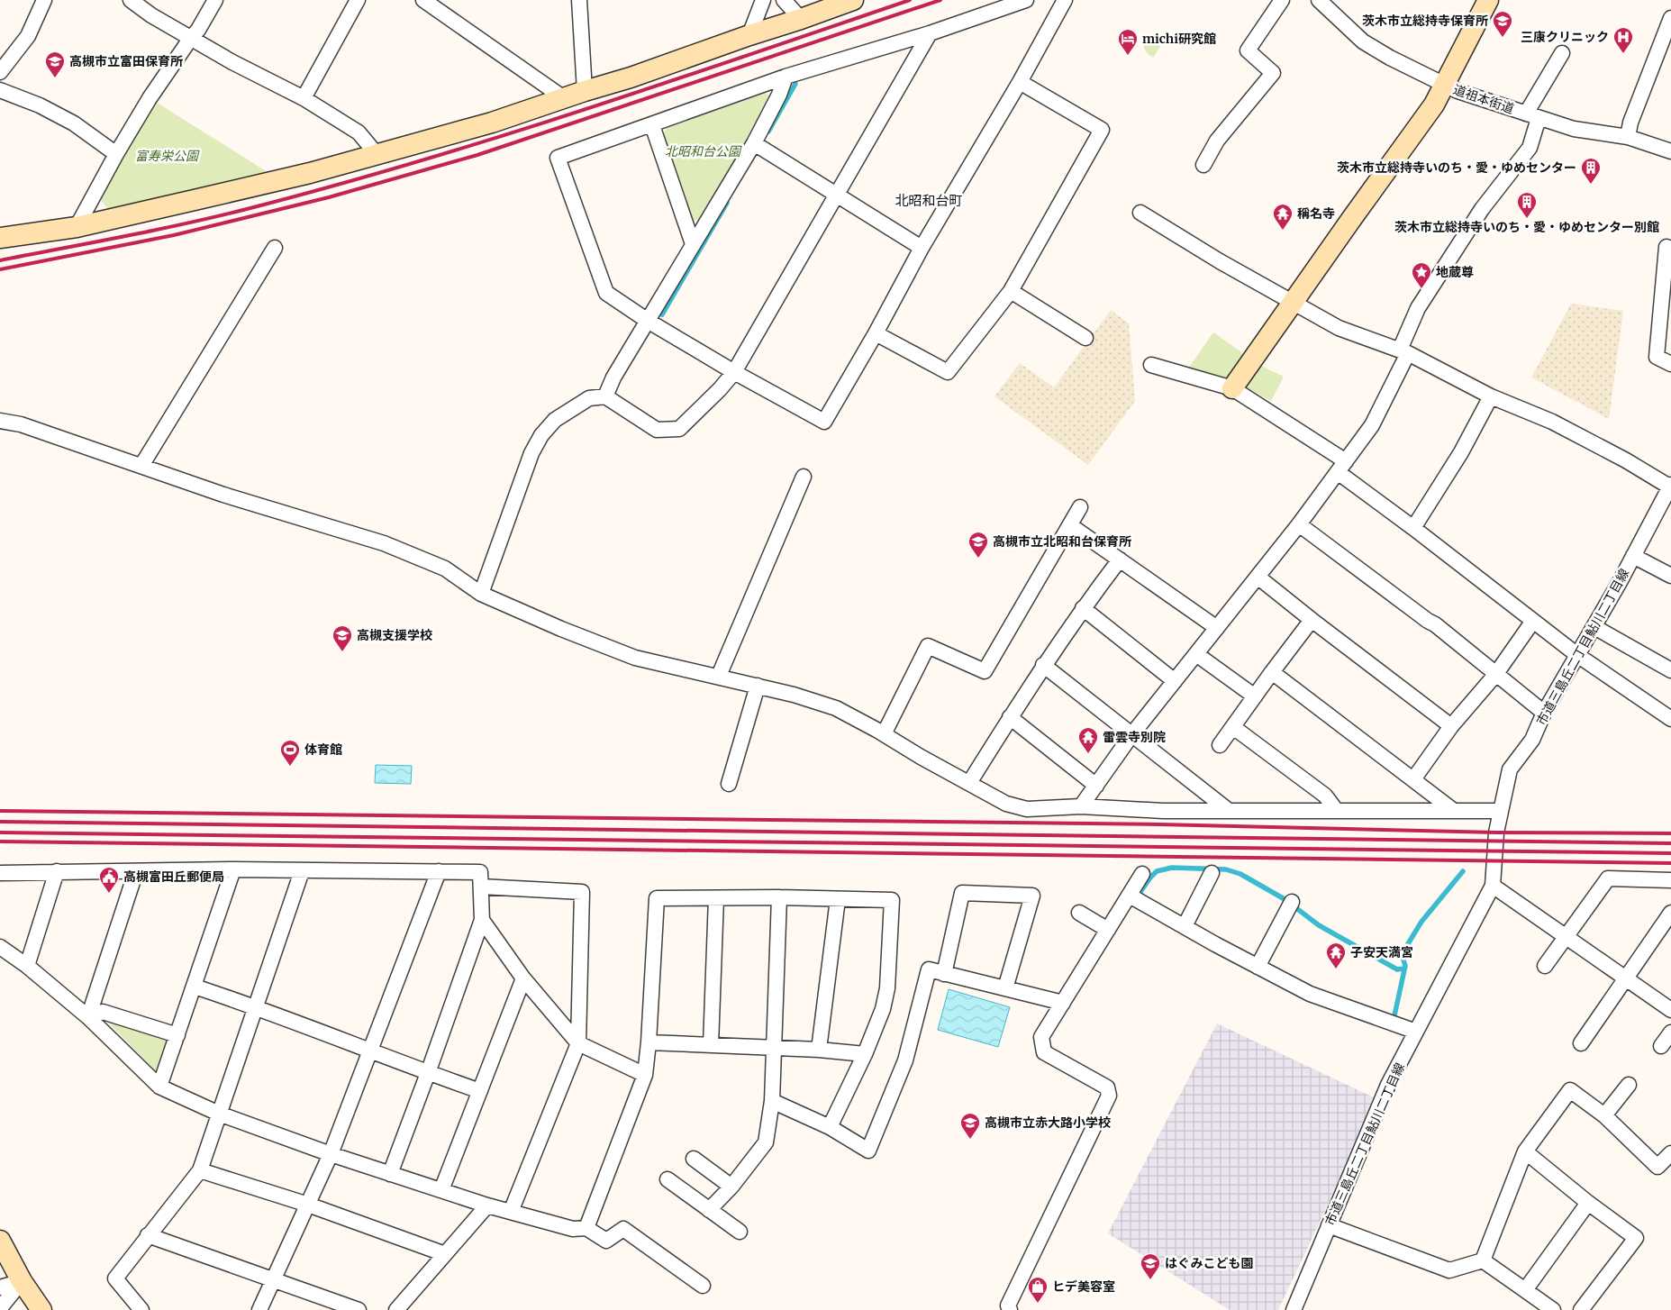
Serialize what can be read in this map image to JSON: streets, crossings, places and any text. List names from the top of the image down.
{
  "streets": {
    "street": ["道祖本街道", "市道三島丘二丁目鮎川二丁目線"]
  },
  "districts": ["北昭和台町"],
  "parks": ["北昭和台公園", "富寿栄公園"],
  "places": {
    "school or university": [
      "茨木市立総持寺保育所",
      "高槻市立富田保育所",
      "高槻市立北昭和台保育所",
      "高槻支援学校",
      "高槻市立赤大路小学校",
      "はぐみこども園"
    ],
    "hospital": ["三康クリニック"],
    "hotel": ["michi研究館"],
    "building": ["茨木市立総持寺いのち・愛・ゆめセンター", "茨木市立総持寺いのち・愛・ゆめセンター別館"],
    "temple": ["稱名寺", "雷雲寺別院", "子安天満宮"],
    "place": ["地蔵尊"],
    "sports": ["体育館"],
    "public building": ["高槻富田丘郵便局"],
    "shop": ["ヒデ美容室"]
  }
}
